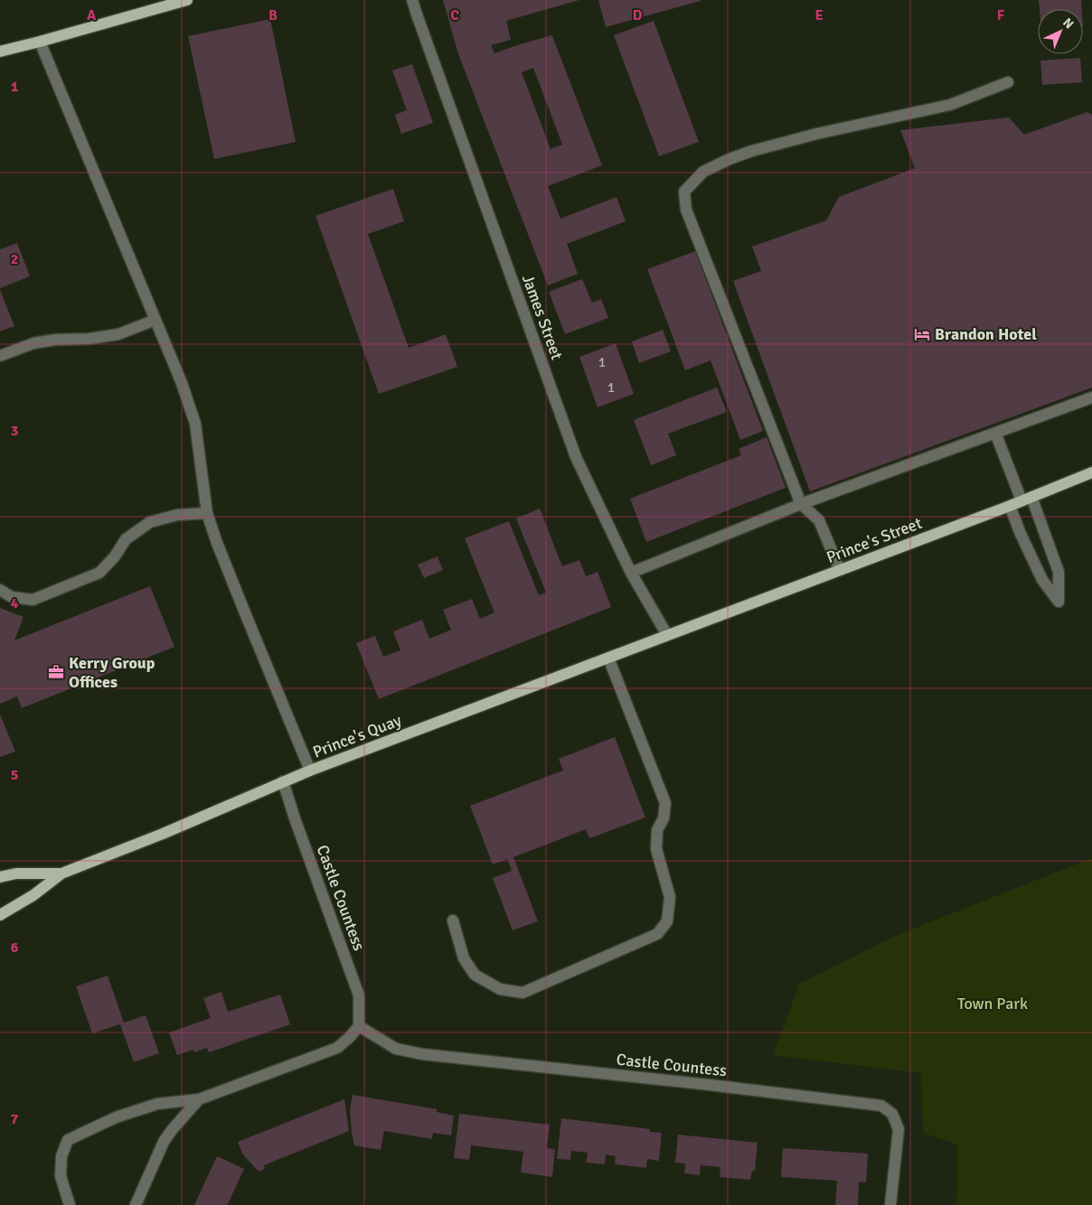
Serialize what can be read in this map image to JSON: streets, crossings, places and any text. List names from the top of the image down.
{
  "streets": {
    "main road": ["Prince's Street", "Prince's Quay"],
    "street": ["James Street", "Castle Countess"]
  },
  "crossings": [
    ["James Street", "Prince's Street"],
    ["James Street", "Prince's Quay"],
    ["Prince's Street", "Prince's Quay"],
    ["Prince's Quay", "Castle Countess"]
  ],
  "parks": ["Town Park"],
  "places": {
    "hotel": ["Brandon Hotel"],
    "office": ["Kerry Group Offices"]
  },
  "house_numbers": ["1", "1"],
  "north": "top right",
  "grid": {
    "columns": [
      "A",
      "B",
      "C",
      "D",
      "E",
      "F"
    ],
    "rows": [
      "1",
      "2",
      "3",
      "4",
      "5",
      "6",
      "7"
    ]
  }
}
